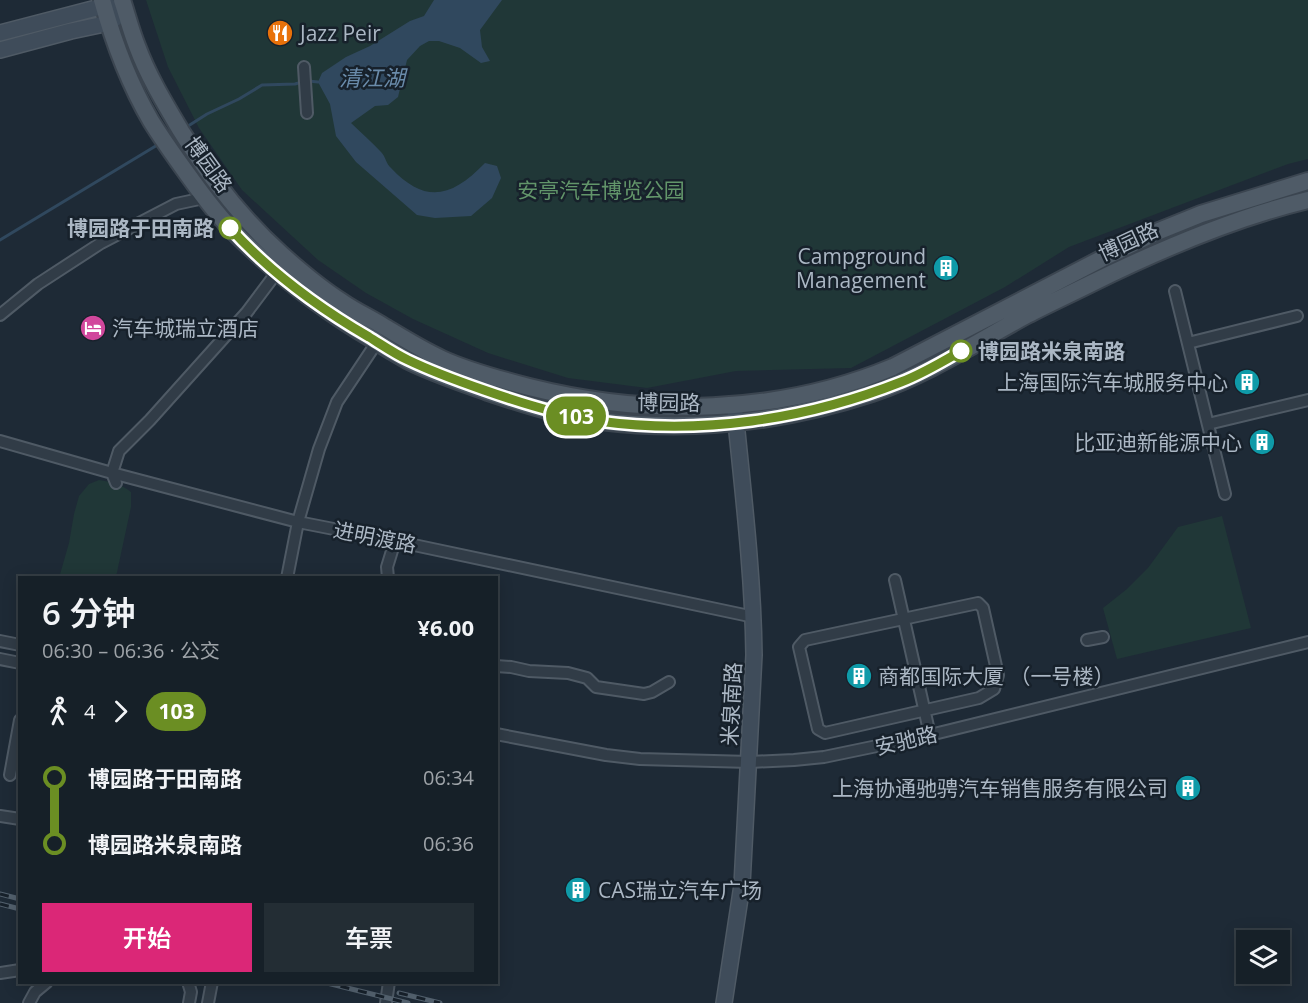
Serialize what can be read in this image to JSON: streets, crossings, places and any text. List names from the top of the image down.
{
  "streets": {
    "main road": ["博园路", "米泉南路"],
    "street": ["进明渡路", "安驰路"]
  },
  "crossings": [
    ["博园路", "米泉南路"],
    ["进明渡路", "米泉南路"],
    ["米泉南路", "安驰路"]
  ],
  "water": ["清江湖"],
  "parks": ["安亭汽车博览公园"],
  "places": {
    "restaurant": ["Jazz Peir"],
    "other": ["博园路于田南路", "博园路米泉南路"],
    "building": [
      "Campground Management",
      "上海国际汽车城服务中心",
      "比亚迪新能源中心",
      "商都国际大厦 （一号楼）",
      "上海协通驰骋汽车销售服务有限公司",
      "CAS瑞立汽车广场"
    ],
    "hotel": ["汽车城瑞立酒店"]
  },
  "lines": ["bus line 103"],
  "page": {
    "on_map": "103",
    "heading": ["6 分钟", "06:30 – 06:36 · 公交", "¥6.00"],
    "legs": ["4", "103"],
    "list": [
      {
        "name": "博园路于田南路",
        "value": "06:34"
      },
      {
        "name": "博园路米泉南路",
        "value": "06:36"
      }
    ],
    "buttons": ["开始", "车票"]
  }
}
